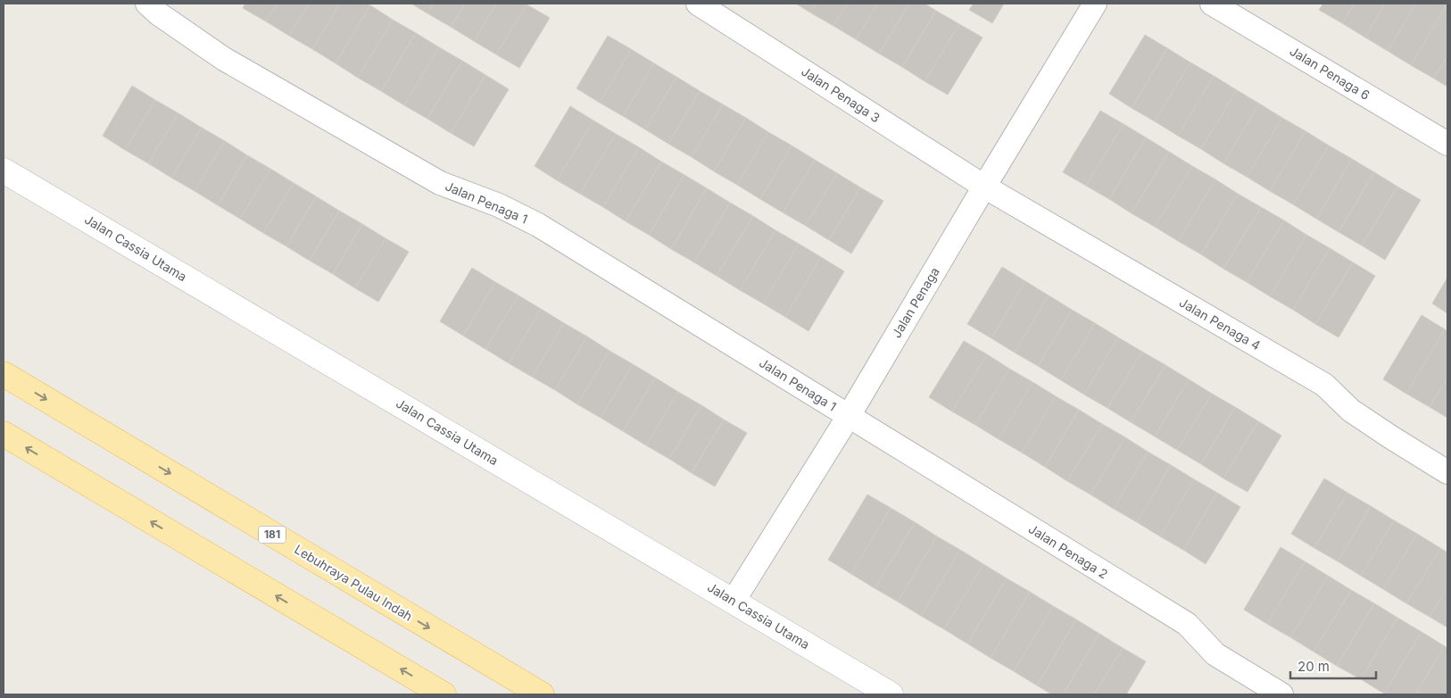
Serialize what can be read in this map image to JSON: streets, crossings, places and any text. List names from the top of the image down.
{
  "streets": {
    "main road": ["181", "Lebuhraya Pulau Indah"],
    "street": [
      "Jalan Penaga 6",
      "Jalan Penaga 3",
      "Jalan Penaga 1",
      "Jalan Cassia Utama",
      "Jalan Penaga",
      "Jalan Penaga 4",
      "Jalan Penaga 2"
    ]
  },
  "crossings": [
    ["Jalan Penaga 3", "Jalan Penaga"],
    ["Jalan Penaga 3", "Jalan Penaga 4"],
    ["Jalan Penaga 1", "Jalan Penaga"],
    ["Jalan Penaga 1", "Jalan Penaga 2"],
    ["Jalan Cassia Utama", "Jalan Penaga"],
    ["Jalan Penaga", "Jalan Penaga 4"],
    ["Jalan Penaga", "Jalan Penaga 2"]
  ],
  "scale_bar": "20 m"
}
